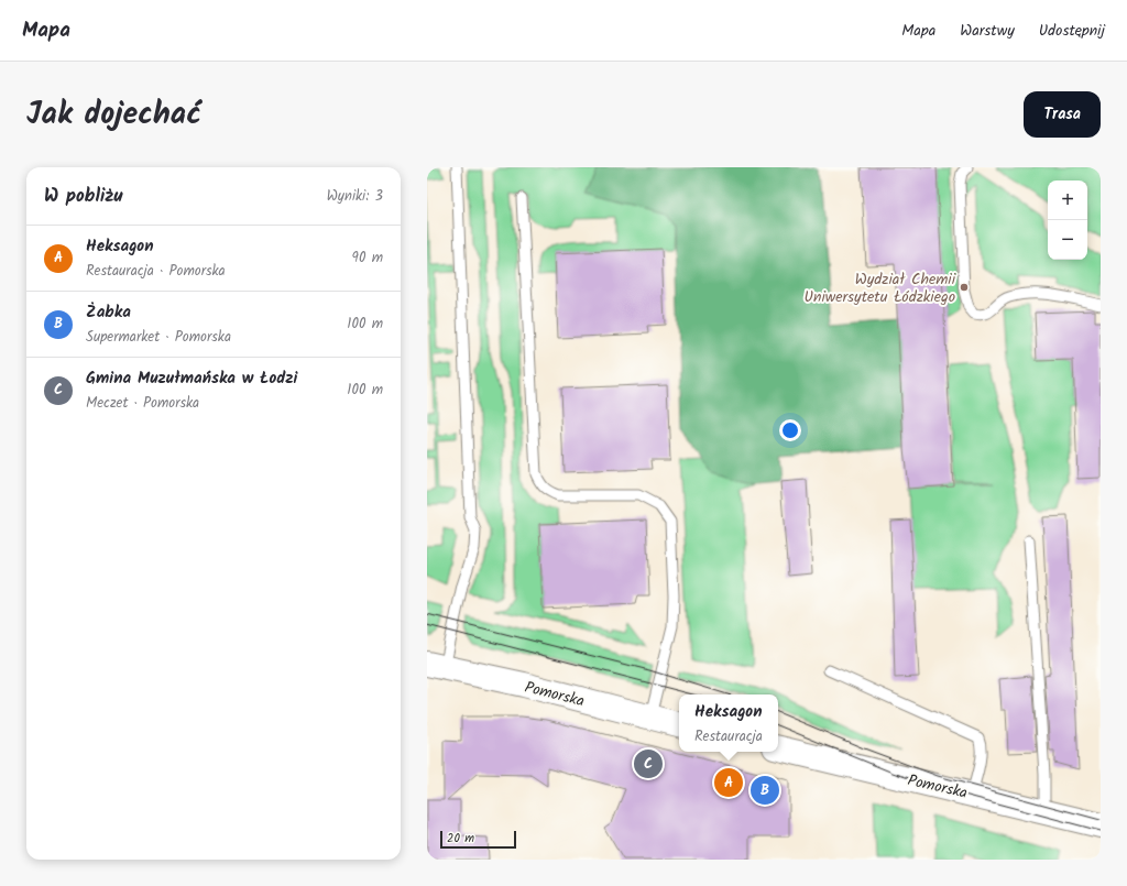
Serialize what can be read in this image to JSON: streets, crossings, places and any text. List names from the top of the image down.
{
  "streets": {
    "street": ["Pomorska"]
  },
  "places": ["Wydział Chemii Uniwersytetu Łódzkiego"],
  "scale_bar": "20 m",
  "page": {
    "header": "Mapa",
    "nav": ["Mapa", "Warstwy", "Udostępnij"],
    "title": "Jak dojechać",
    "buttons": "Trasa",
    "heading": ["W pobliżu", "Wyniki: 3"],
    "map_buttons": ["+", "−"],
    "list": [
      {
        "mark": "A",
        "name": "Heksagon",
        "note": "Restauracja · Pomorska",
        "value": "90 m"
      },
      {
        "mark": "B",
        "name": "Żabka",
        "note": "Supermarket · Pomorska",
        "value": "100 m"
      },
      {
        "mark": "C",
        "name": "Gmina Muzułmańska w Łodzi",
        "note": "Meczet · Pomorska",
        "value": "100 m"
      }
    ],
    "popup": ["Heksagon", "Restauracja"],
    "pins": ["C", "A", "B"],
    "scale": "20 m"
  }
}
